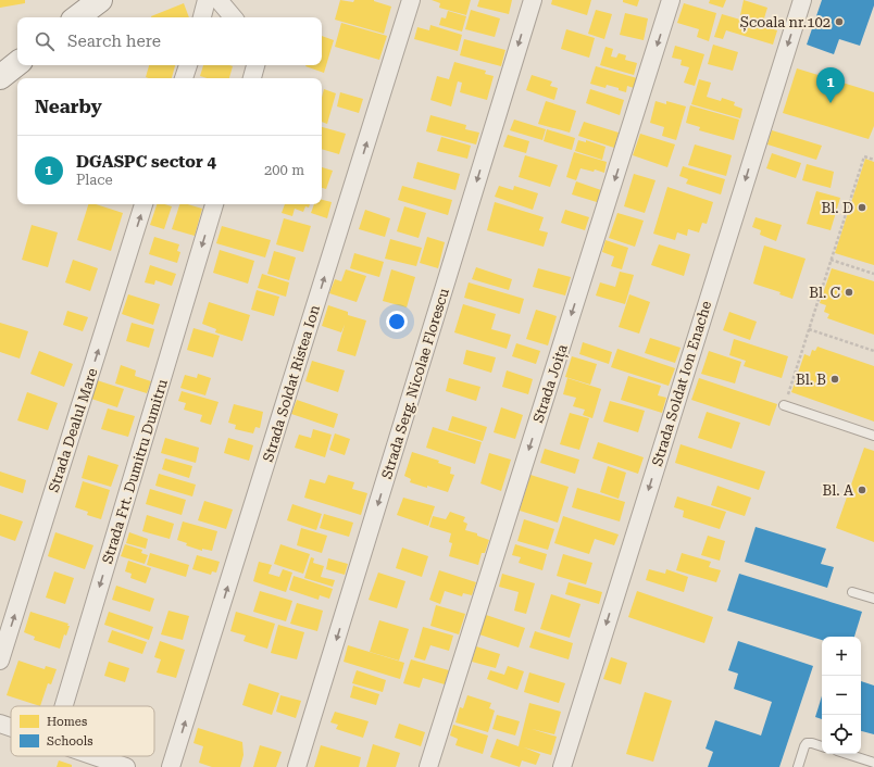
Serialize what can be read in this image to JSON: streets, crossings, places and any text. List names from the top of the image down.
{
  "streets": {
    "street": [
      "Strada Soldat Ristea Ion",
      "Strada Serg. Nicolae Florescu",
      "Strada Joița",
      "Strada Soldat Ion Enache",
      "Strada Dealul Mare",
      "Strada Frt. Dumitru Dumitru"
    ]
  },
  "one_way": [
    "Strada Soldat Ristea Ion",
    "Strada Serg. Nicolae Florescu",
    "Strada Joița",
    "Strada Soldat Ion Enache",
    "Strada Dealul Mare",
    "Strada Frt. Dumitru Dumitru"
  ],
  "places": [
    "Școala nr.102",
    "Bl. D",
    "Bl. C",
    "Bl. B",
    "Bl. A"
  ],
  "legend": ["Homes", "Schools"],
  "page": {
    "search": "Search here",
    "pins": "1",
    "heading": "Nearby",
    "list": [
      {
        "mark": "1",
        "name": "DGASPC sector 4",
        "note": "Place",
        "value": "200 m"
      }
    ],
    "map_buttons": ["+", "−"]
  }
}
